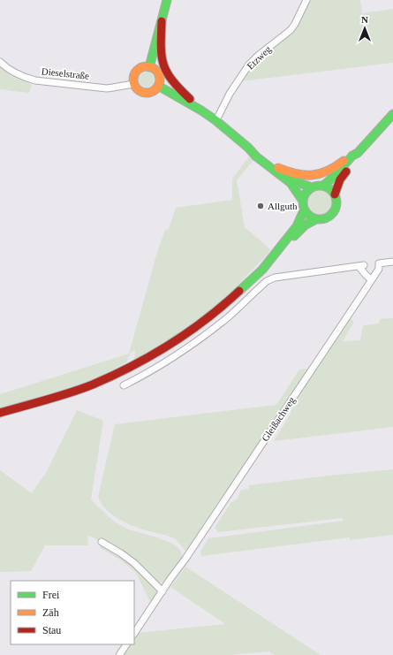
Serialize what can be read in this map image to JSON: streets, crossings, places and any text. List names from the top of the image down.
{
  "streets": {
    "street": ["Etzweg", "Dieselstraße", "Gleißachweg"]
  },
  "places": ["Allguth"],
  "legend": ["Frei", "Zäh", "Stau"],
  "north": "top"
}
